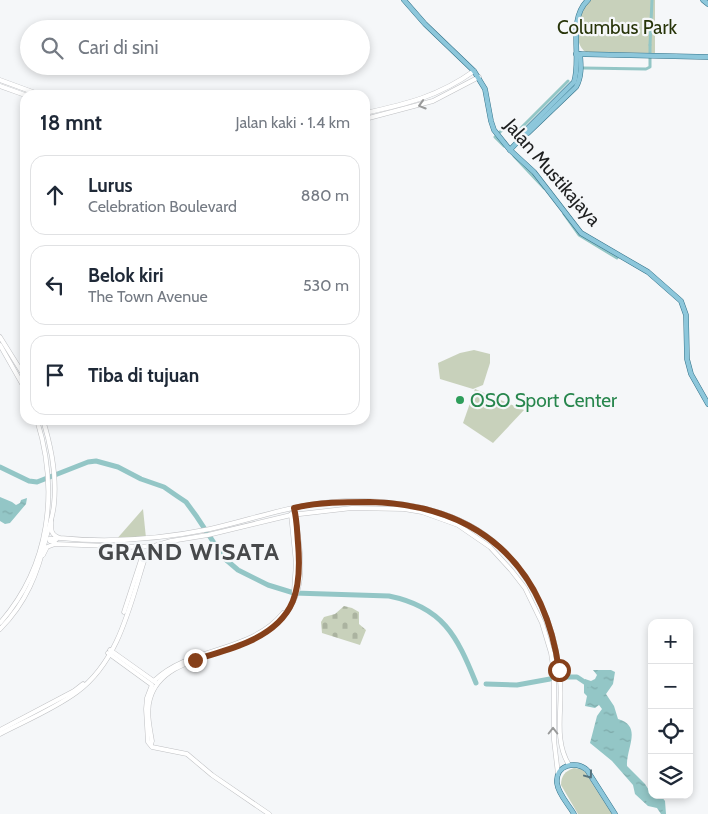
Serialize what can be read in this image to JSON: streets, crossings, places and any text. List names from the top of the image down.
{
  "streets": {
    "main road": ["Jalan Mustikajaya"]
  },
  "districts": ["GRAND WISATA"],
  "parks": ["Columbus Park"],
  "places": ["OSO Sport Center"],
  "page": {
    "search": "Cari di sini",
    "heading": ["18 mnt", "Jalan kaki · 1.4 km"],
    "list": [
      ["Lurus", "Celebration Boulevard", "880 m"],
      ["Belok kiri", "The Town Avenue", "530 m"],
      "Tiba di tujuan"
    ],
    "map_buttons": ["+", "−"]
  }
}
